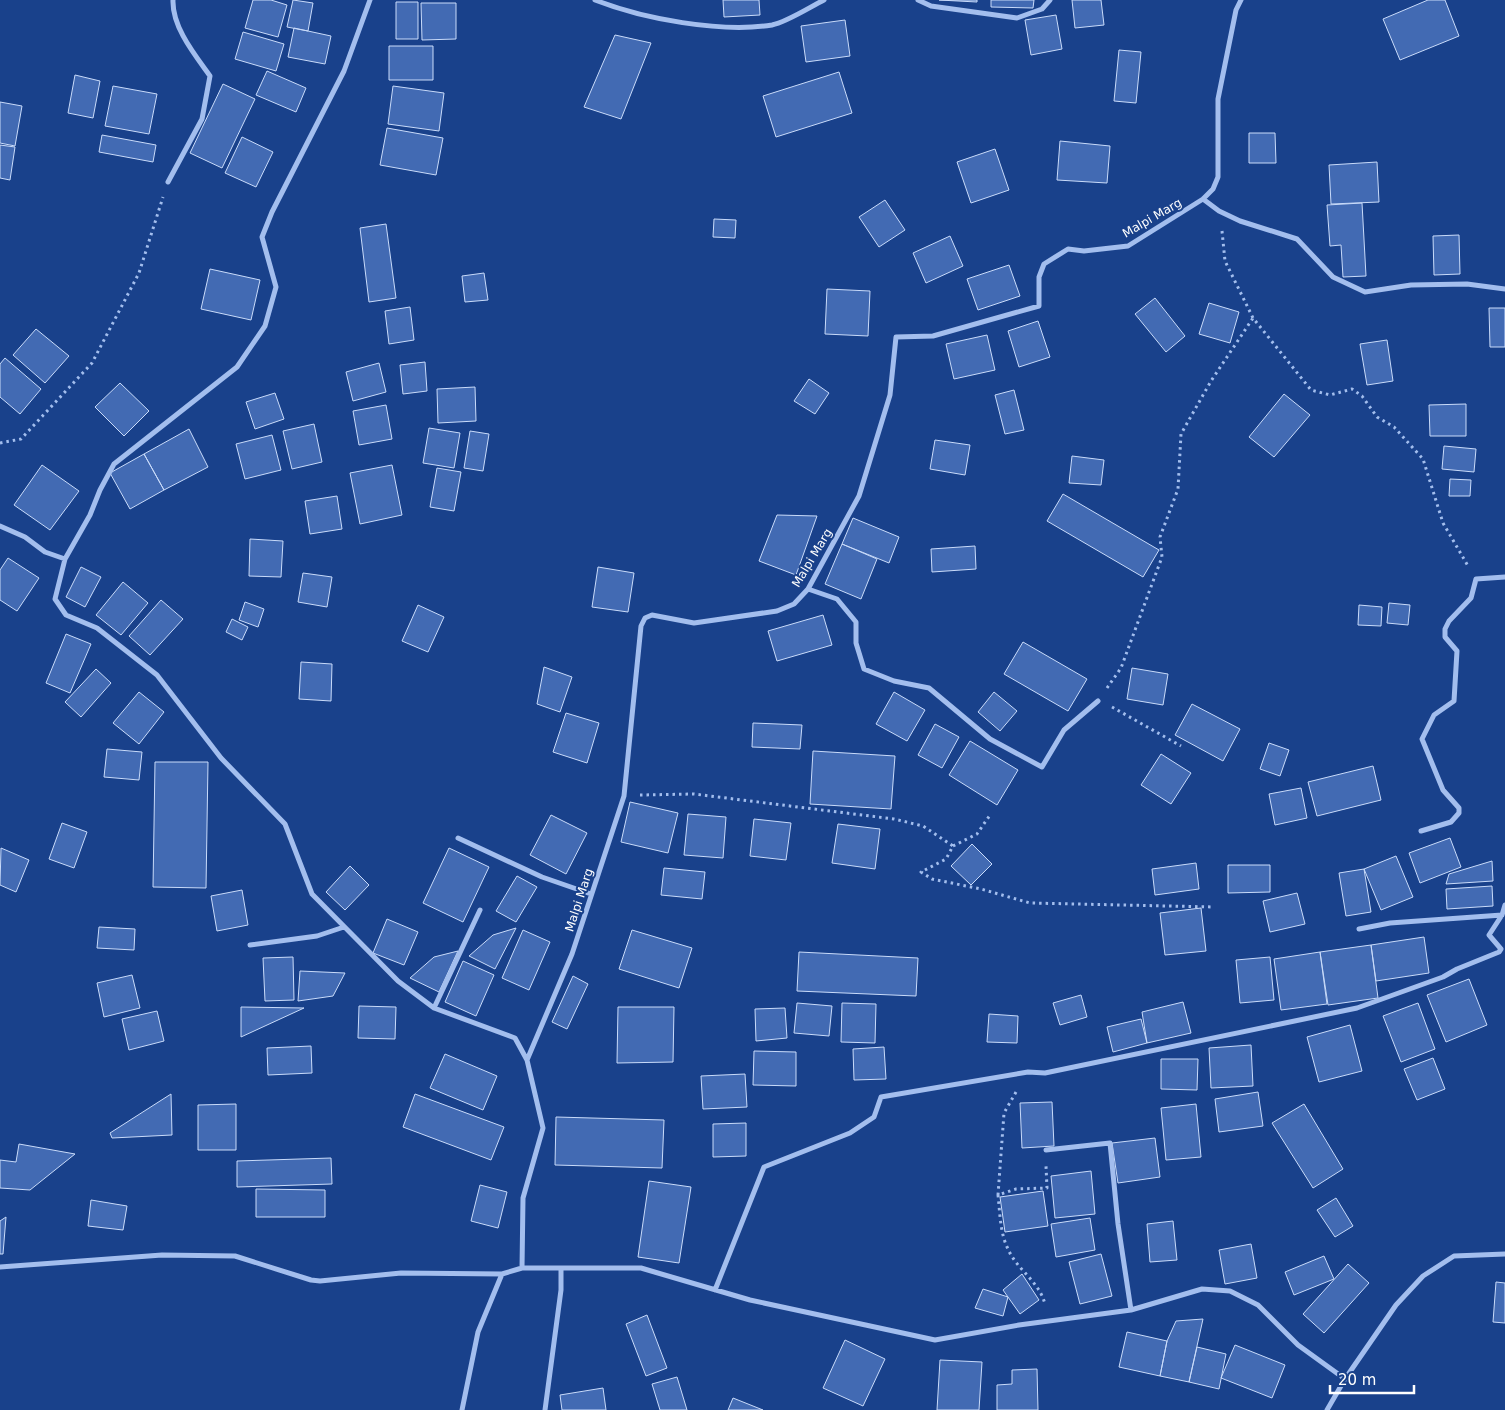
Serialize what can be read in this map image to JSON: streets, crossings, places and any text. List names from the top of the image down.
{
  "streets": {
    "street": ["Malpi Marg"]
  },
  "scale_bar": "20 m"
}
